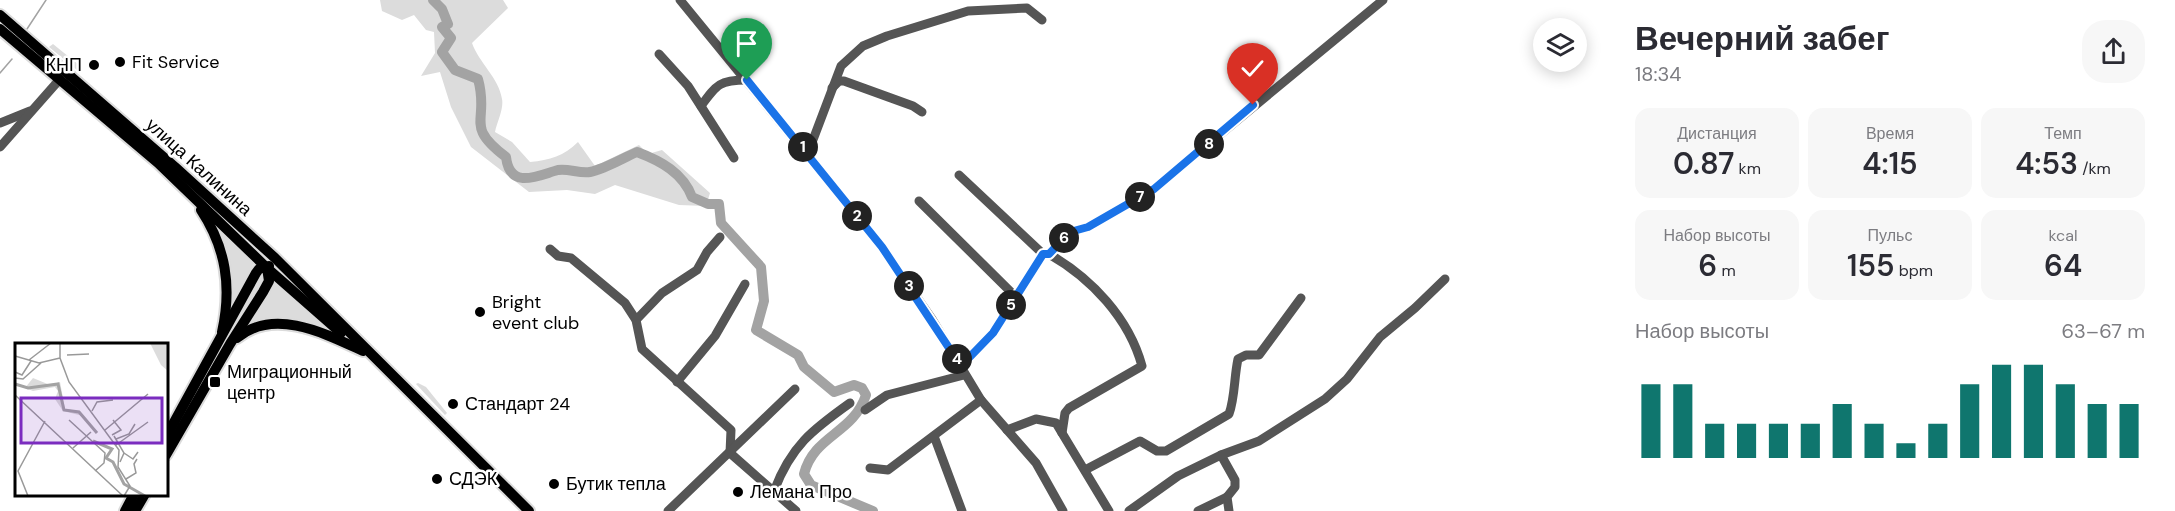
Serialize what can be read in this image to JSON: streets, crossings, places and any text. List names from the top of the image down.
{
  "streets": {
    "main road": ["улица Калинина"]
  },
  "places": {
    "other": [
      "Fit Service",
      "КНП",
      "Bright event club",
      "Стандарт 24",
      "СДЭК",
      "Бутик тепла",
      "Лемана Про"
    ],
    "transit": ["Миграционный центр"]
  },
  "page": {
    "heading": ["Вечерний забег", "18:34"],
    "stats": [
      ["Дистанция", "0.87 km"],
      ["Время", "4:15"],
      ["Темп", "4:53 /km"],
      ["Набор высоты", "6 m"],
      ["Пульс", "155 bpm"],
      ["kcal", "64"]
    ],
    "pins": [
      "8",
      "1",
      "7",
      "2",
      "6",
      "3",
      "5",
      "4"
    ],
    "chart": ["Набор высоты", "63–67 m"]
  }
}
